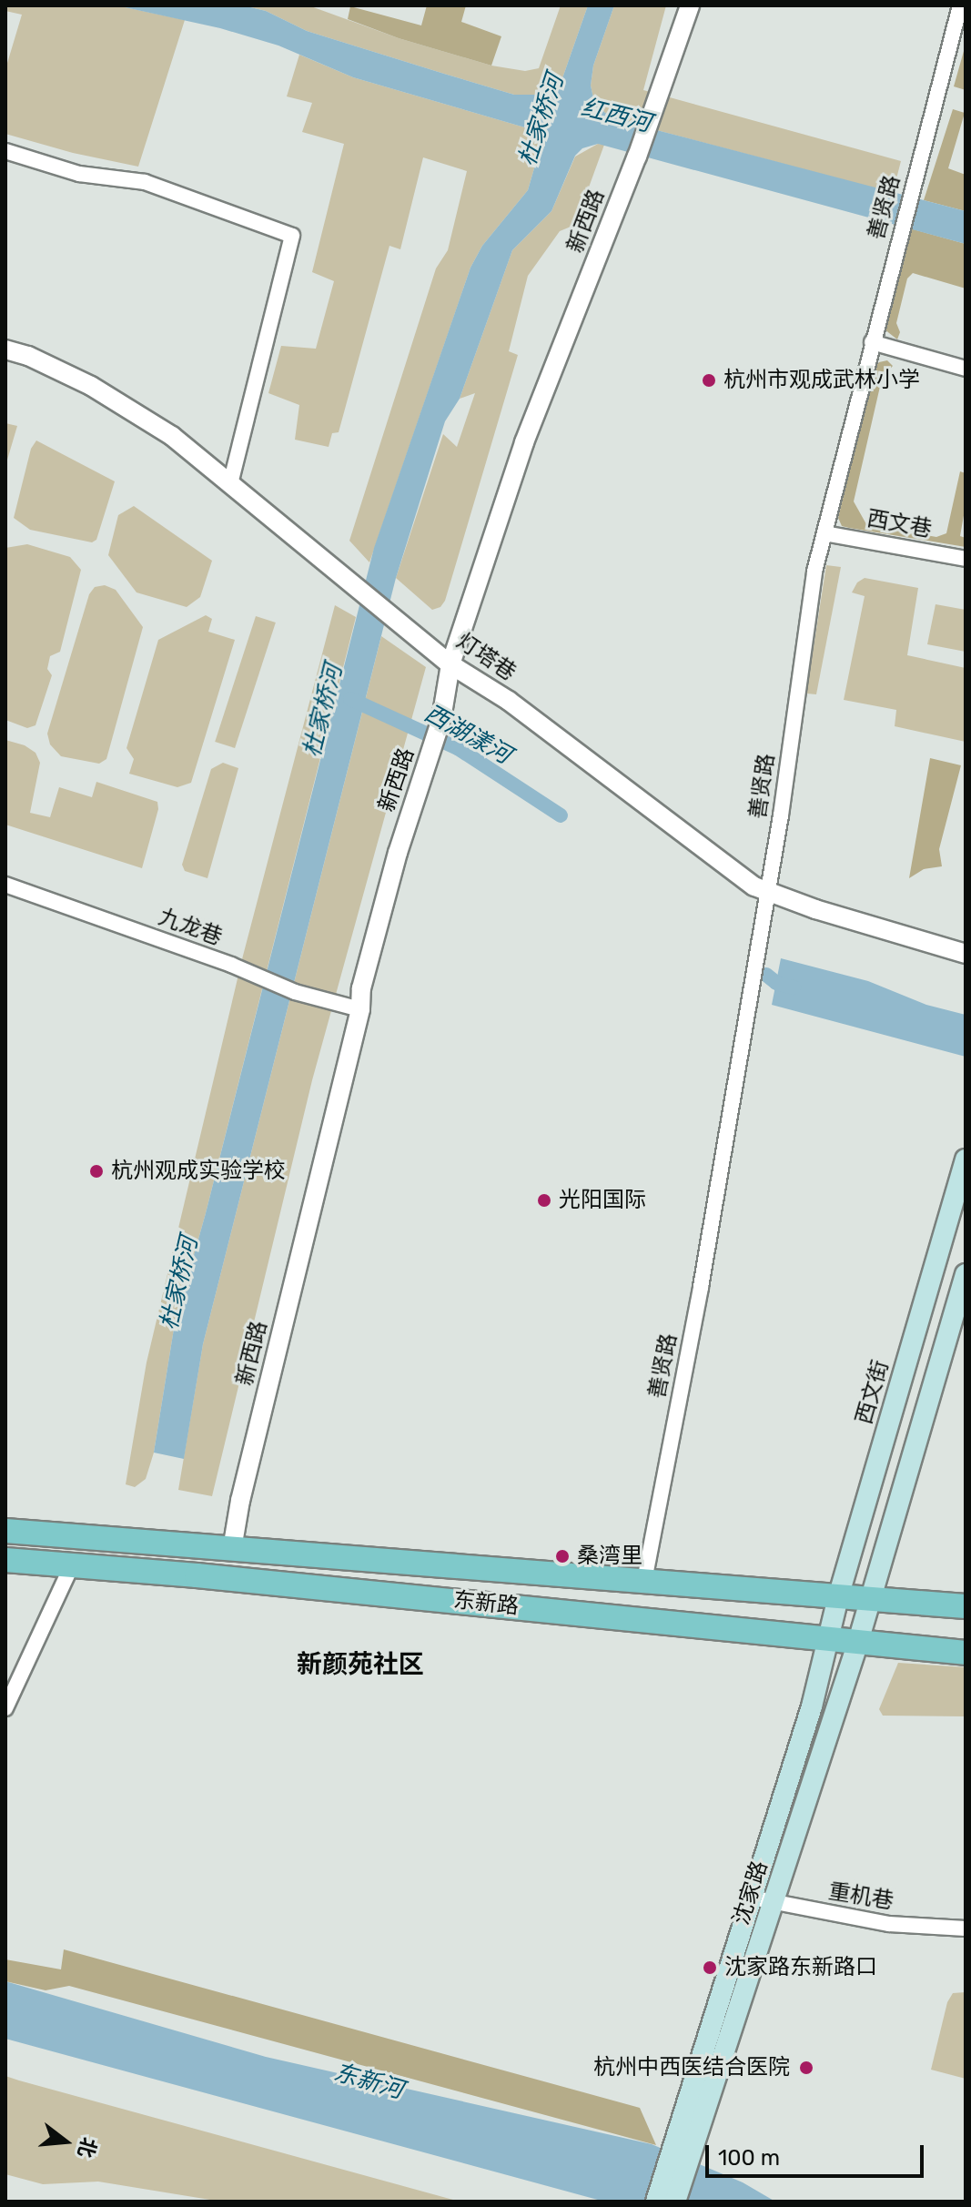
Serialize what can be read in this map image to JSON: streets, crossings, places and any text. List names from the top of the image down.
{
  "streets": {
    "main road": ["西文街", "东新路", "沈家路"],
    "street": [
      "善贤路",
      "新西路",
      "西文巷",
      "灯塔巷",
      "九龙巷",
      "重机巷"
    ]
  },
  "crossings": [
    ["善贤路", "西文巷"],
    ["善贤路", "灯塔巷"],
    ["善贤路", "东新路"],
    ["新西路", "灯塔巷"],
    ["新西路", "九龙巷"],
    ["新西路", "东新路"],
    ["西文街", "东新路"],
    ["西文街", "沈家路"],
    ["东新路", "沈家路"],
    ["沈家路", "重机巷"]
  ],
  "districts": ["新颜苑社区"],
  "water": [
    "红西河",
    "杜家桥河",
    "西湖漾河",
    "东新河"
  ],
  "places": [
    "杭州市观成武林小学",
    "杭州观成实验学校",
    "光阳国际",
    "桑湾里",
    "沈家路东新路口",
    "杭州中西医结合医院"
  ],
  "scale_bar": "100 m",
  "north": "right"
}
